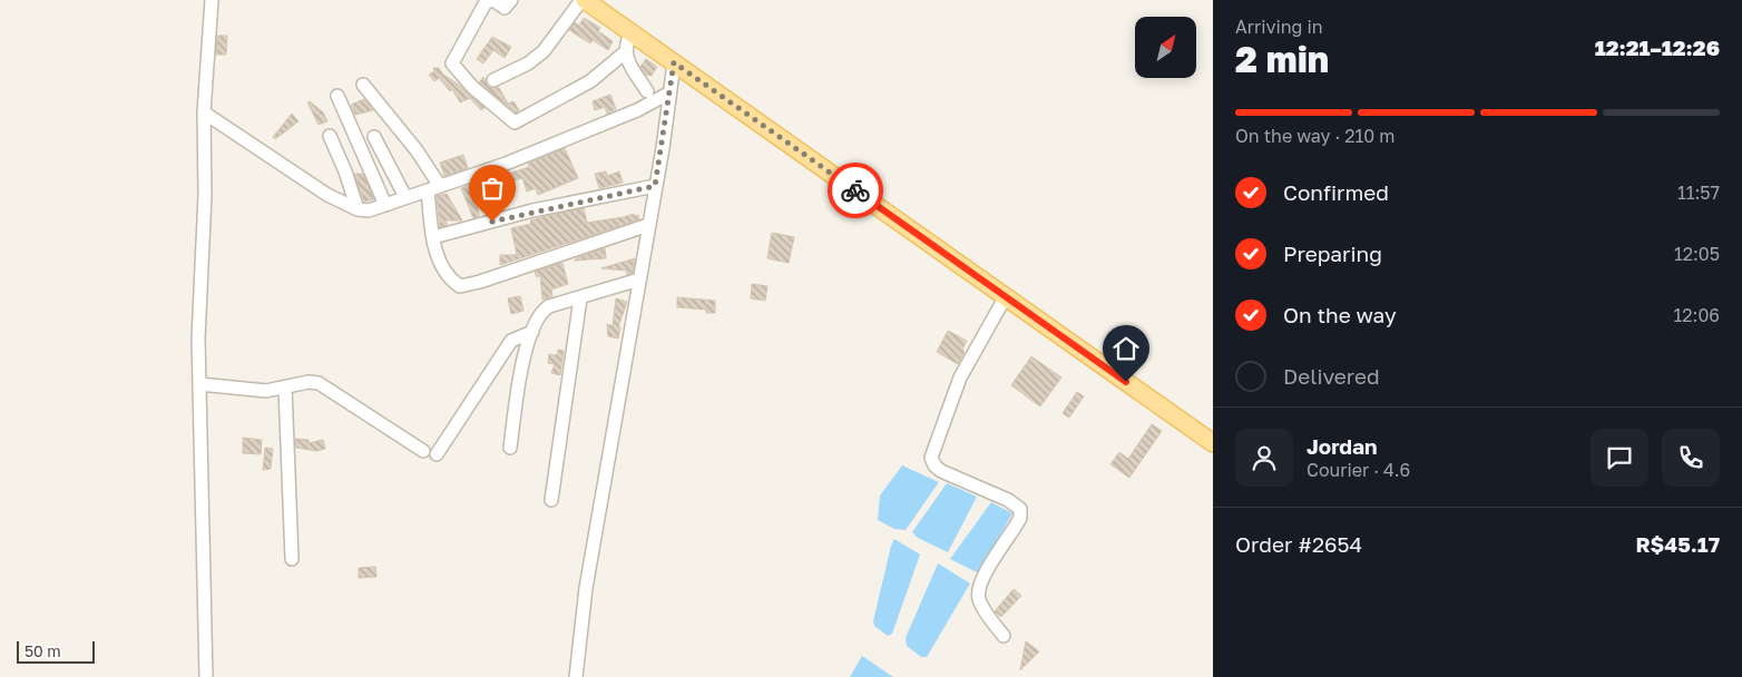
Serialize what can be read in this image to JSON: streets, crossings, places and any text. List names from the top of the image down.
{
  "scale_bar": "50 m",
  "north": "top right",
  "page": {
    "heading": ["2 min", "Arriving in", "12:21–12:26"],
    "panel": [
      "Jordan",
      "Courier · 4.6",
      "Order #2654",
      "R$45.17"
    ],
    "bar": "On the way · 210 m",
    "list": [
      ["Confirmed", "11:57"],
      ["Preparing", "12:05"],
      ["On the way", "12:06"],
      "Delivered"
    ],
    "scale": "50 m"
  }
}
